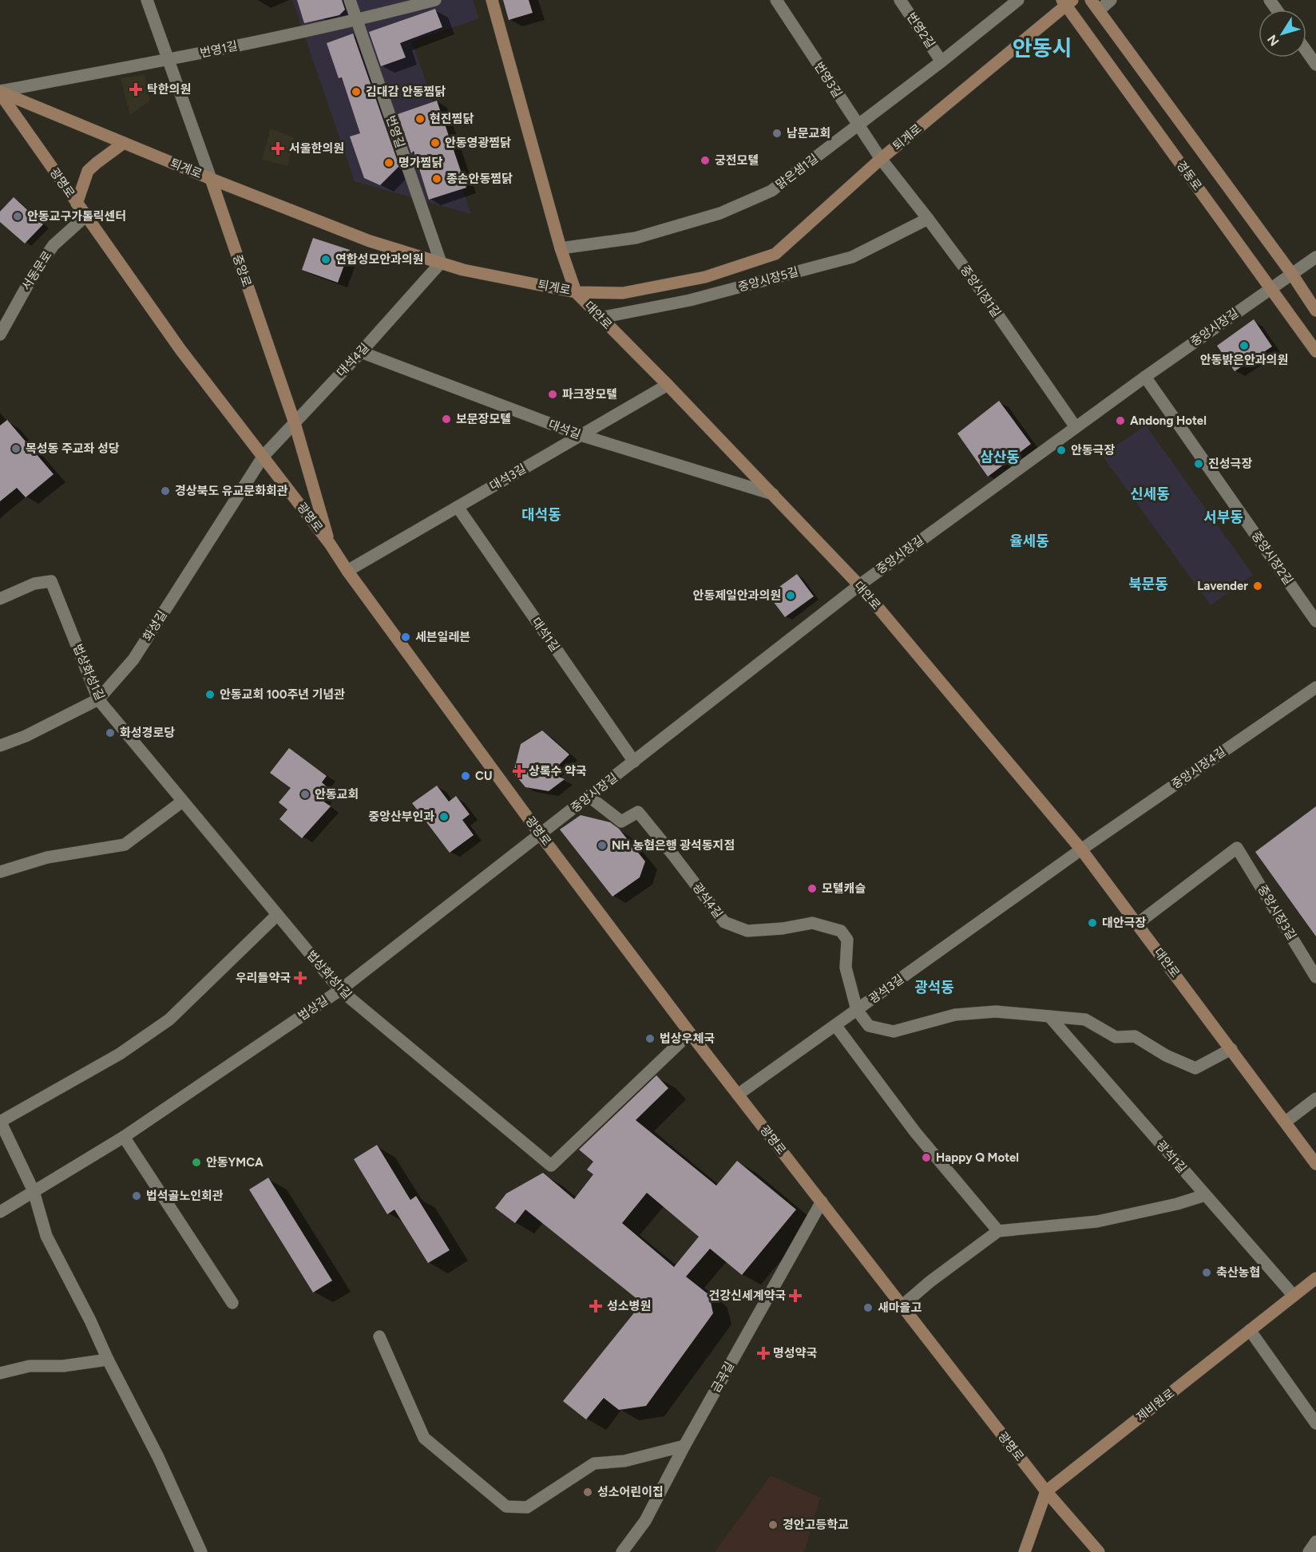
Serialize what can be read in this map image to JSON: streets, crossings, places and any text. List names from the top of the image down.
{
  "streets": {
    "street": [
      "번영2길",
      "번영1길",
      "번영3길",
      "번영길",
      "퇴계로",
      "맑은샘1길",
      "경동로",
      "광명로",
      "서동문로",
      "중앙로",
      "중앙시장5길",
      "중앙시장1길",
      "대안로",
      "중앙시장길",
      "대석4길",
      "대석길",
      "대석3길",
      "중앙시장2길",
      "화성길",
      "대석1길",
      "법상화성1길",
      "중앙시장4길",
      "광석4길",
      "중앙시장3길",
      "광석3길",
      "법상길",
      "광석1길",
      "금곡길",
      "제비원로"
    ]
  },
  "crossings": [
    ["번영2길", "맑은샘1길"],
    ["번영1길", "번영길"],
    ["번영1길", "퇴계로"],
    ["번영1길", "광명로"],
    ["번영1길", "중앙로"],
    ["번영3길", "퇴계로"],
    ["번영3길", "맑은샘1길"],
    ["번영3길", "중앙시장1길"],
    ["번영길", "퇴계로"],
    ["번영길", "대석4길"],
    ["퇴계로", "경동로"],
    ["퇴계로", "광명로"],
    ["퇴계로", "중앙로"],
    ["퇴계로", "중앙시장1길"],
    ["퇴계로", "대안로"],
    ["퇴계로", "대석4길"],
    ["맑은샘1길", "대안로"],
    ["경동로", "중앙시장길"],
    ["광명로", "서동문로"],
    ["광명로", "중앙로"],
    ["광명로", "중앙시장길"],
    ["광명로", "대석4길"],
    ["광명로", "대석3길"],
    ["광명로", "화성길"],
    ["광명로", "법상화성1길"],
    ["광명로", "광석3길"],
    ["광명로", "법상길"],
    ["광명로", "금곡길"],
    ["광명로", "제비원로"],
    ["중앙로", "대석4길"],
    ["중앙시장5길", "중앙시장1길"],
    ["중앙시장5길", "대안로"],
    ["중앙시장1길", "중앙시장길"],
    ["대안로", "중앙시장길"],
    ["대안로", "대석길"],
    ["대안로", "대석3길"],
    ["대안로", "중앙시장4길"],
    ["대안로", "중앙시장3길"],
    ["대안로", "광석3길"],
    ["중앙시장길", "중앙시장2길"],
    ["중앙시장길", "대석1길"],
    ["중앙시장길", "광석4길"],
    ["중앙시장길", "법상길"],
    ["대석4길", "대석길"],
    ["대석4길", "화성길"],
    ["대석길", "대석3길"],
    ["대석3길", "대석1길"],
    ["화성길", "법상화성1길"],
    ["법상화성1길", "법상길"],
    ["중앙시장4길", "광석3길"],
    ["광석4길", "광석3길"],
    ["광석1길", "제비원로"]
  ],
  "districts": [
    "안동시",
    "삼산동",
    "신세동",
    "대석동",
    "서부동",
    "율세동",
    "북문동",
    "광석동"
  ],
  "places": {
    "health": [
      "탁한의원",
      "서울한의원",
      "상록수 약국",
      "우리들약국",
      "건강신세계약국",
      "성소병원",
      "명성약국"
    ],
    "other": [
      "김대감 안동찜닭",
      "현진찜닭",
      "남문교회",
      "안동영광찜닭",
      "궁전모텔",
      "명가찜닭",
      "종손안동찜닭",
      "안동교구가톨릭센터",
      "연합성모안과의원",
      "안동밝은안과의원",
      "파크장모텔",
      "보문장모텔",
      "Andong Hotel",
      "목성동 주교좌 성당",
      "안동극장",
      "진성극장",
      "경상북도 유교문화회관",
      "Lavender",
      "안동제일안과의원",
      "세븐일레븐",
      "안동교회 100주년 기념관",
      "화성경로당",
      "CU",
      "안동교회",
      "중앙산부인과",
      "NH 농협은행 광석동지점",
      "모텔캐슬",
      "대안극장",
      "법상우체국",
      "Happy Q Motel",
      "안동YMCA",
      "법석골노인회관",
      "축산농협",
      "새마을고",
      "성소어린이집",
      "경안고등학교"
    ]
  },
  "north": "bottom left"
}
